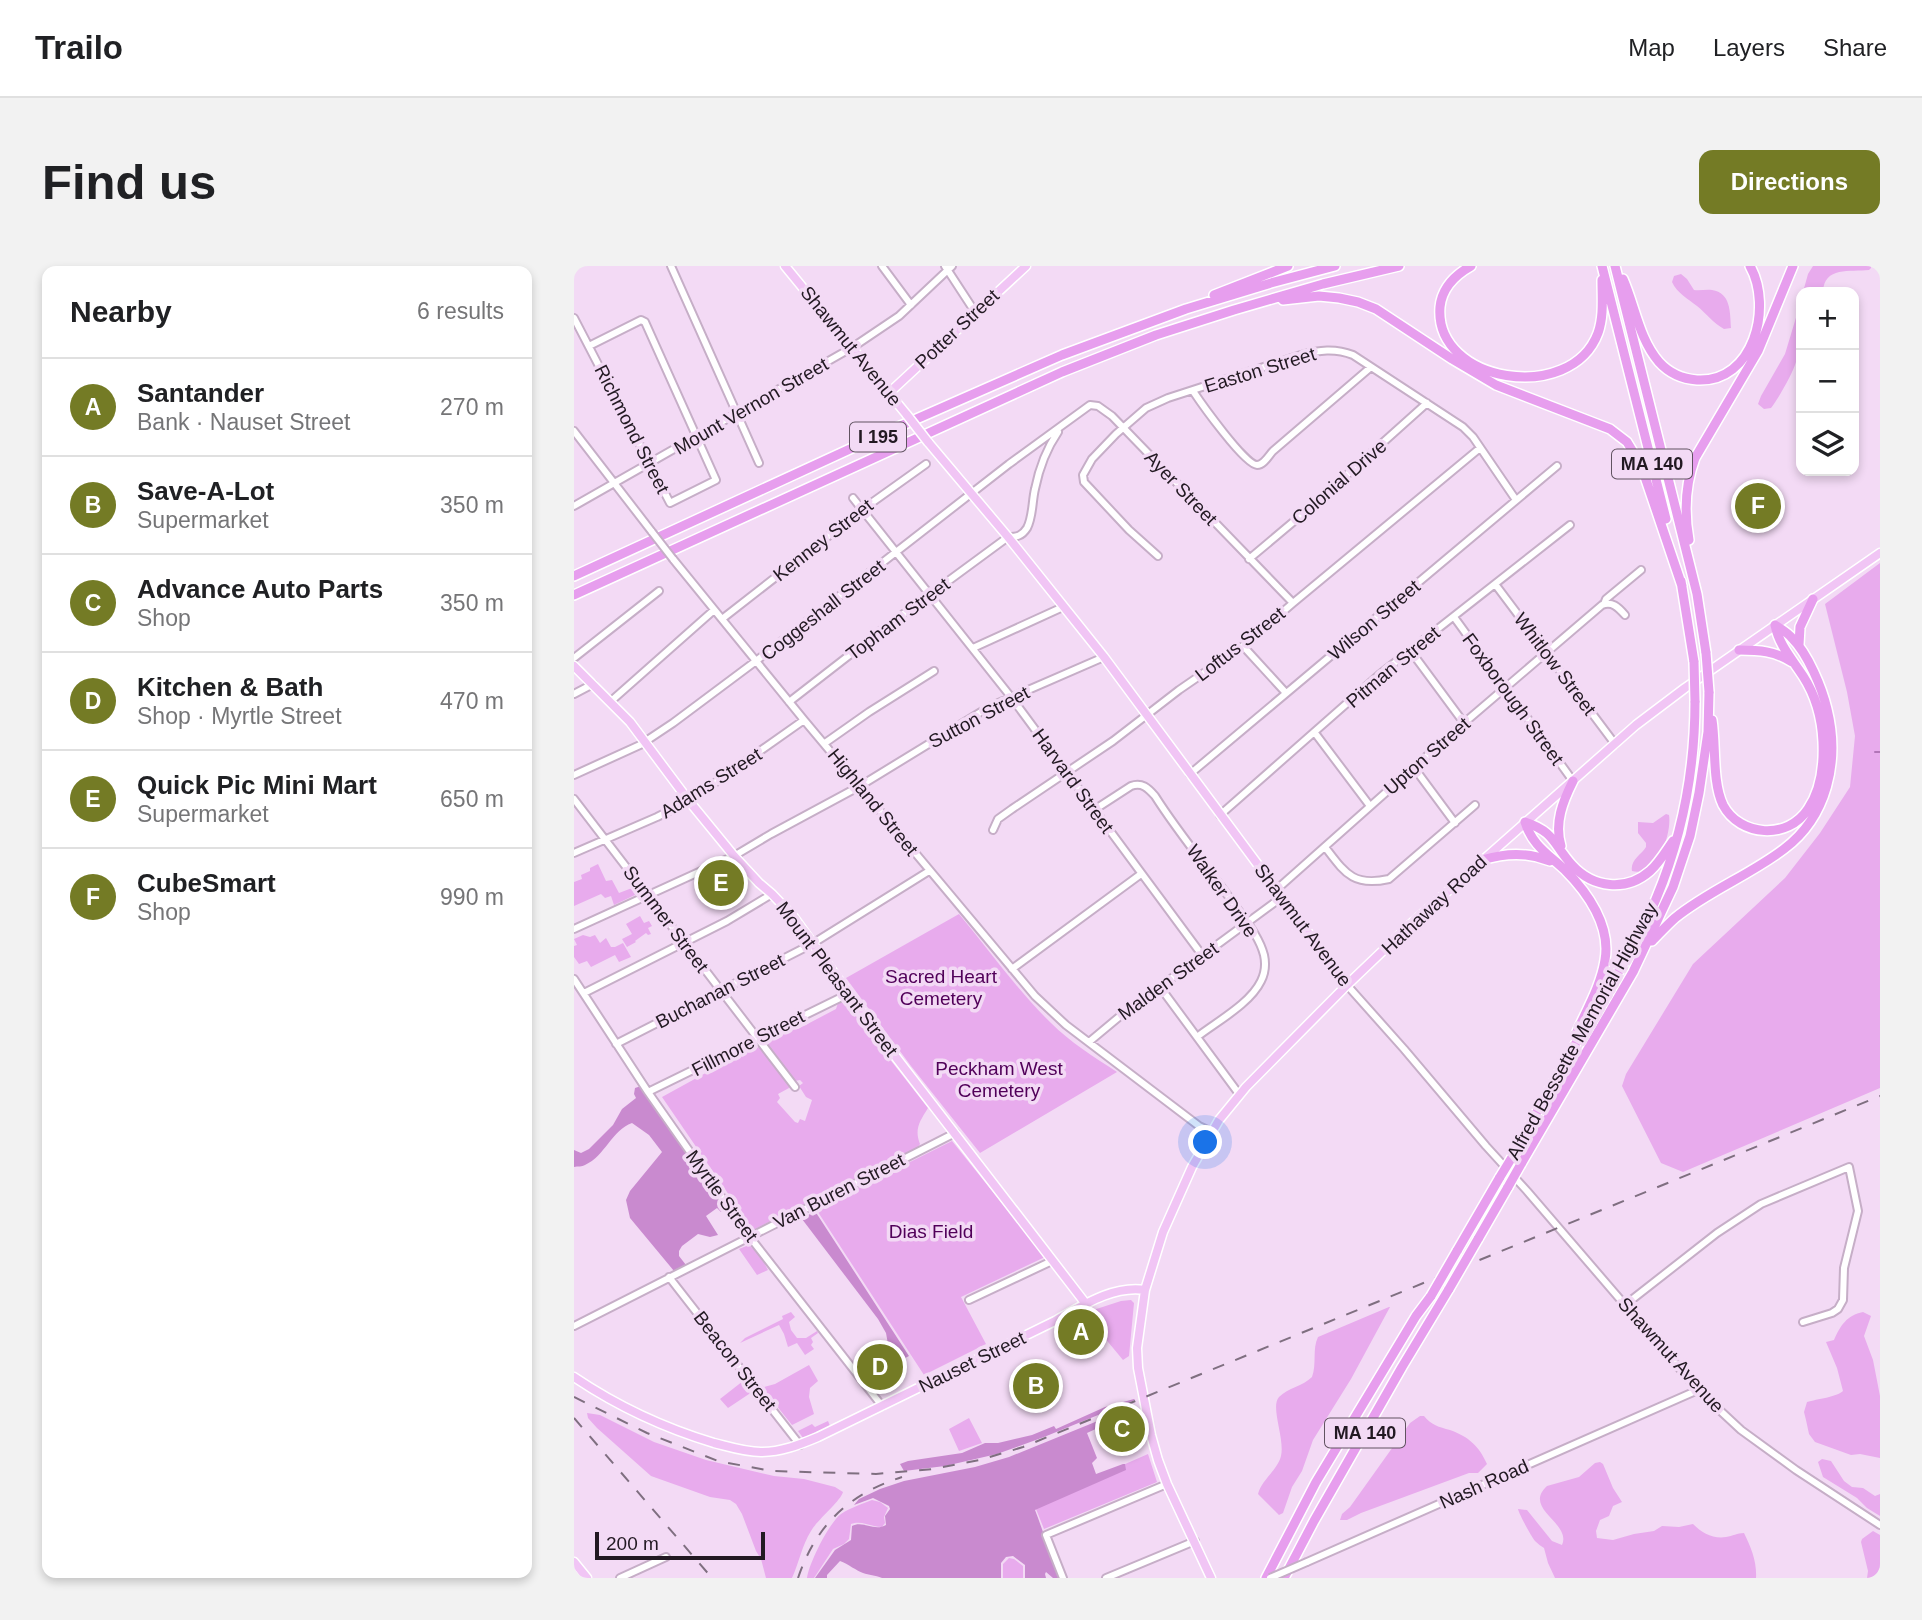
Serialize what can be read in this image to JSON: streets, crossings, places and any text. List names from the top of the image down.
{
  "streets": {
    "highway": ["I 195", "MA 140", "Alfred Bessette Memorial Highway"],
    "main road": [
      "Potter Street",
      "Shawmut Avenue",
      "Hathaway Road",
      "Mount Pleasant Street",
      "Nauset Street"
    ],
    "street": [
      "Easton Street",
      "Mount Vernon Street",
      "Richmond Street",
      "Colonial Drive",
      "Ayer Street",
      "Kenney Street",
      "Coggeshall Street",
      "Topham Street",
      "Wilson Street",
      "Loftus Street",
      "Whitlow Street",
      "Pitman Street",
      "Foxborough Street",
      "Sutton Street",
      "Upton Street",
      "Harvard Street",
      "Adams Street",
      "Highland Street",
      "Walker Drive",
      "Summer Street",
      "Malden Street",
      "Buchanan Street",
      "Fillmore Street",
      "Van Buren Street",
      "Myrtle Street",
      "Beacon Street",
      "Nash Road"
    ]
  },
  "crossings": [
    ["Potter Street", "Shawmut Avenue"],
    ["Shawmut Avenue", "Mount Vernon Street"],
    ["Shawmut Avenue", "Coggeshall Street"],
    ["Shawmut Avenue", "Topham Street"],
    ["Shawmut Avenue", "Wilson Street"],
    ["Shawmut Avenue", "Loftus Street"],
    ["Shawmut Avenue", "Pitman Street"],
    ["Shawmut Avenue", "Sutton Street"],
    ["Shawmut Avenue", "Upton Street"],
    ["Shawmut Avenue", "Hathaway Road"],
    ["Shawmut Avenue", "Malden Street"],
    ["Shawmut Avenue", "Nash Road"],
    ["Easton Street", "Colonial Drive"],
    ["Easton Street", "Ayer Street"],
    ["Easton Street", "Wilson Street"],
    ["Easton Street", "Loftus Street"],
    ["Mount Vernon Street", "Richmond Street"],
    ["Mount Vernon Street", "Highland Street"],
    ["Colonial Drive", "Ayer Street"],
    ["Ayer Street", "Coggeshall Street"],
    ["Ayer Street", "Topham Street"],
    ["Ayer Street", "Loftus Street"],
    ["Kenney Street", "Harvard Street"],
    ["Kenney Street", "Highland Street"],
    ["Coggeshall Street", "Topham Street"],
    ["Coggeshall Street", "Harvard Street"],
    ["Coggeshall Street", "Highland Street"],
    ["Coggeshall Street", "Mount Pleasant Street"],
    ["Topham Street", "Harvard Street"],
    ["Topham Street", "Highland Street"],
    ["Loftus Street", "Harvard Street"],
    ["Whitlow Street", "Pitman Street"],
    ["Whitlow Street", "Upton Street"],
    ["Whitlow Street", "Hathaway Road"],
    ["Pitman Street", "Foxborough Street"],
    ["Foxborough Street", "Upton Street"],
    ["Foxborough Street", "Hathaway Road"],
    ["Sutton Street", "Harvard Street"],
    ["Sutton Street", "Highland Street"],
    ["Sutton Street", "Summer Street"],
    ["Sutton Street", "Mount Pleasant Street"],
    ["Upton Street", "Malden Street"],
    ["Harvard Street", "Walker Drive"],
    ["Harvard Street", "Malden Street"],
    ["Adams Street", "Highland Street"],
    ["Adams Street", "Summer Street"],
    ["Adams Street", "Mount Pleasant Street"],
    ["Highland Street", "Hathaway Road"],
    ["Highland Street", "Malden Street"],
    ["Highland Street", "Buchanan Street"],
    ["Walker Drive", "Malden Street"],
    ["Hathaway Road", "Nauset Street"],
    ["Summer Street", "Buchanan Street"],
    ["Summer Street", "Fillmore Street"],
    ["Mount Pleasant Street", "Buchanan Street"],
    ["Mount Pleasant Street", "Fillmore Street"],
    ["Mount Pleasant Street", "Van Buren Street"],
    ["Mount Pleasant Street", "Nauset Street"],
    ["Buchanan Street", "Myrtle Street"],
    ["Alfred Bessette Memorial Highway", "Nash Road"],
    ["Fillmore Street", "Myrtle Street"],
    ["Van Buren Street", "Myrtle Street"],
    ["Van Buren Street", "Beacon Street"],
    ["Myrtle Street", "Nauset Street"],
    ["Beacon Street", "Nauset Street"]
  ],
  "parks": ["Sacred Heart Cemetery", "Peckham West Cemetery", "Dias Field"],
  "scale_bar": "200 m",
  "page": {
    "header": "Trailo",
    "nav": ["Map", "Layers", "Share"],
    "buttons": "Directions",
    "title": "Find us",
    "heading": ["Nearby", "6 results"],
    "map_buttons": ["+", "−"],
    "list": [
      {
        "mark": "A",
        "name": "Santander",
        "note": "Bank · Nauset Street",
        "value": "270 m"
      },
      {
        "mark": "B",
        "name": "Save-A-Lot",
        "note": "Supermarket",
        "value": "350 m"
      },
      {
        "mark": "C",
        "name": "Advance Auto Parts",
        "note": "Shop",
        "value": "350 m"
      },
      {
        "mark": "D",
        "name": "Kitchen & Bath",
        "note": "Shop · Myrtle Street",
        "value": "470 m"
      },
      {
        "mark": "E",
        "name": "Quick Pic Mini Mart",
        "note": "Supermarket",
        "value": "650 m"
      },
      {
        "mark": "F",
        "name": "CubeSmart",
        "note": "Shop",
        "value": "990 m"
      }
    ],
    "pins": [
      "F",
      "E",
      "A",
      "D",
      "B",
      "C"
    ],
    "scale": "200 m"
  }
}
